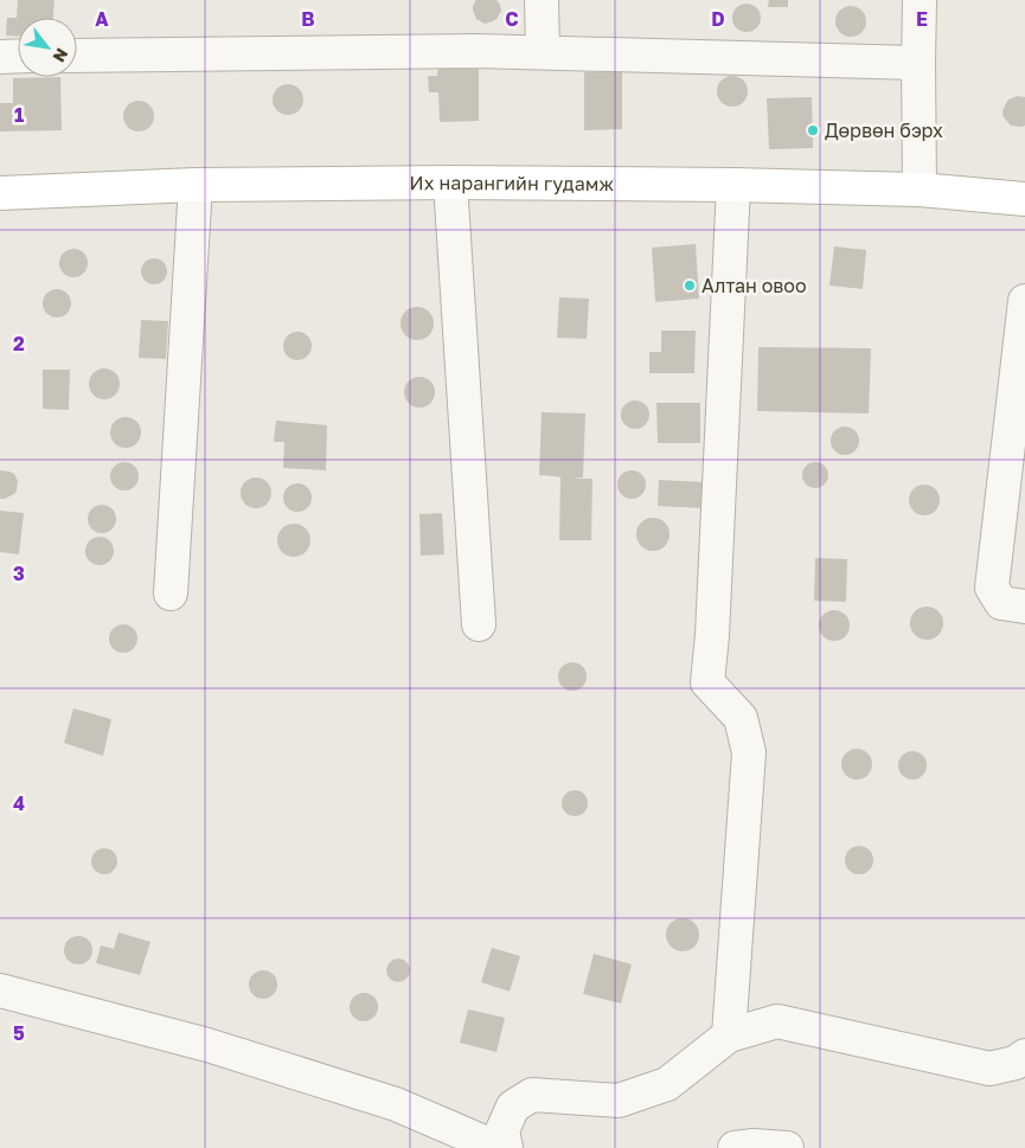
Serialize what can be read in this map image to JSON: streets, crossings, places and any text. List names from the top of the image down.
{
  "streets": {
    "main road": ["Их нарангийн гудамж"]
  },
  "places": ["Дөрвөн бэрх", "Алтан овоо"],
  "north": "bottom right",
  "grid": {
    "columns": [
      "A",
      "B",
      "C",
      "D",
      "E"
    ],
    "rows": [
      "1",
      "2",
      "3",
      "4",
      "5"
    ]
  }
}
